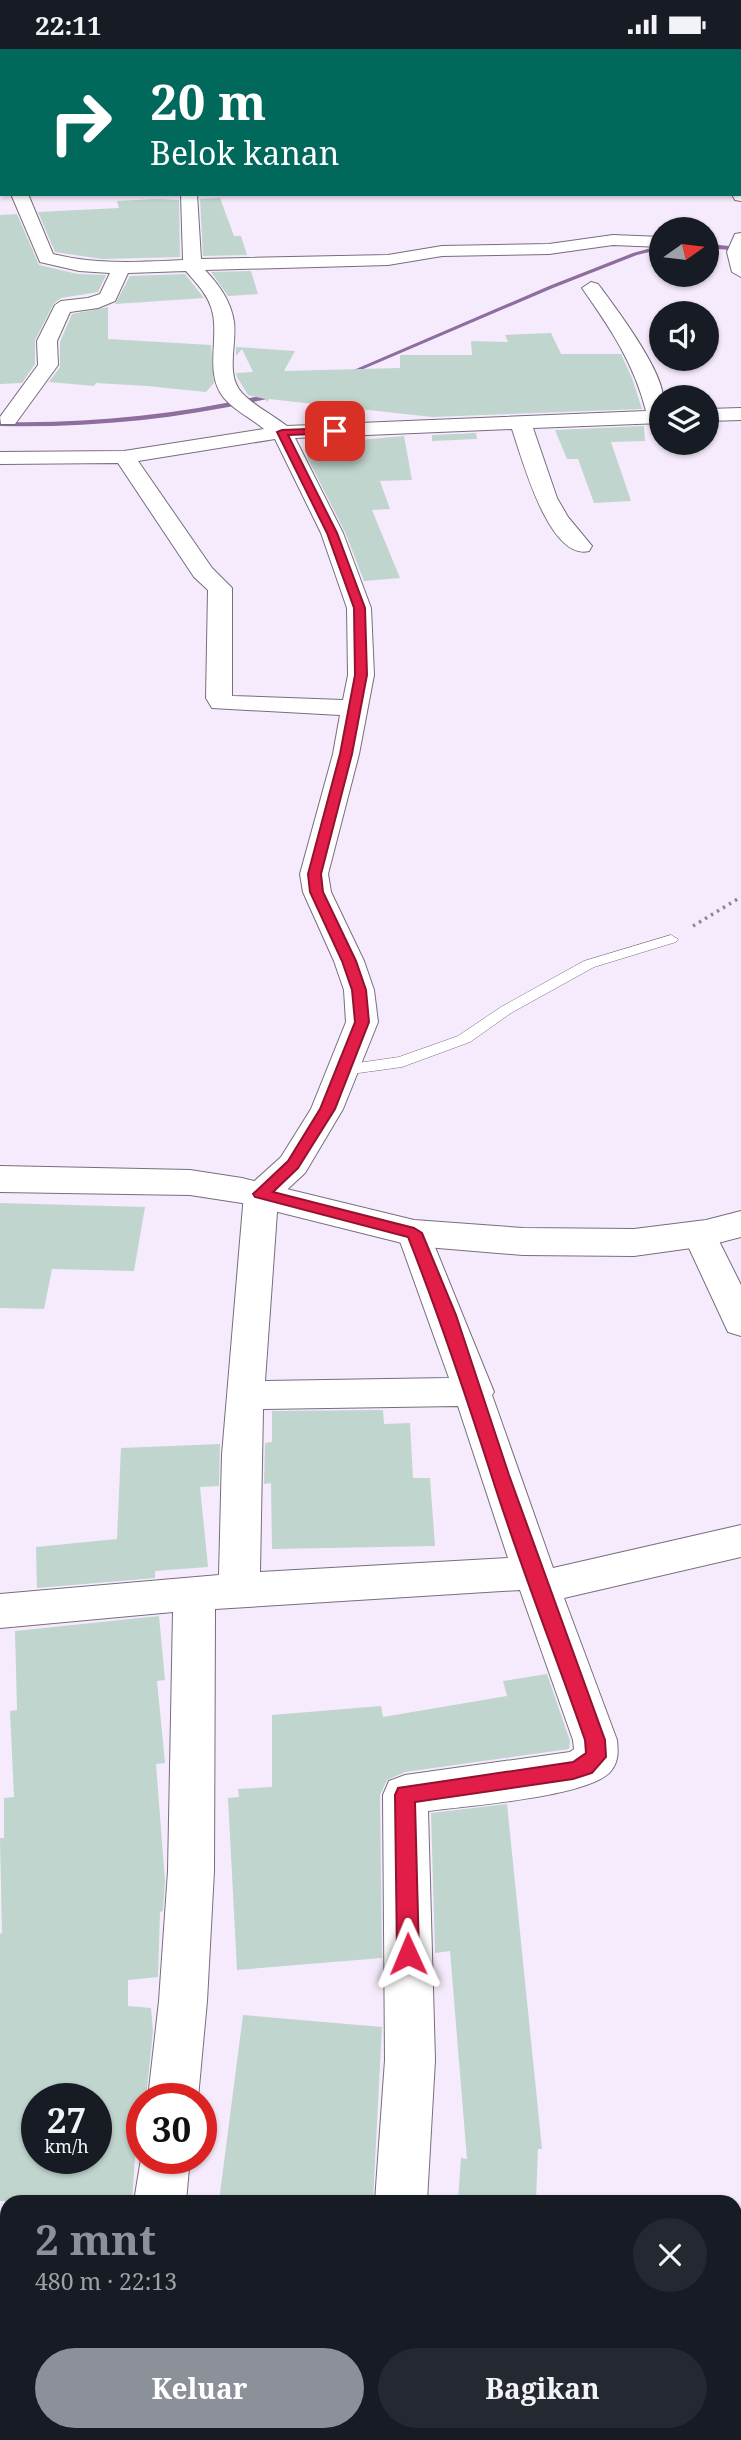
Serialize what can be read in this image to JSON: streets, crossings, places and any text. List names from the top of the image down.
{
  "north": "right",
  "page": {
    "status": "22:11",
    "turn": ["20 m", "Belok kanan"],
    "speed": "27 km/h",
    "limit": "30",
    "heading": ["2 mnt", "480 m · 22:13"],
    "buttons": ["Keluar", "Bagikan"]
  }
}
